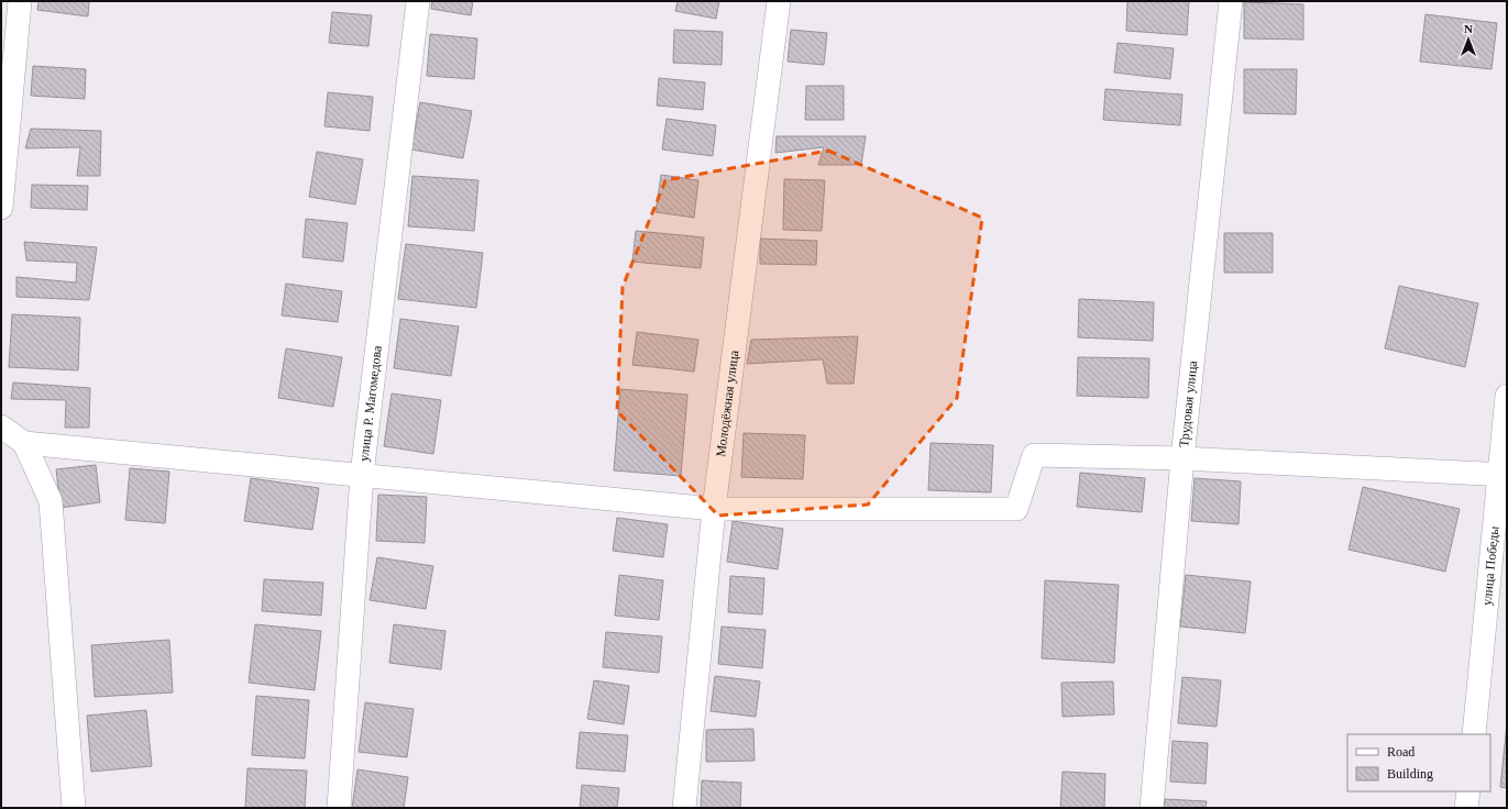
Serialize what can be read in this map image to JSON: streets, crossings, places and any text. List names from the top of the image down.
{
  "streets": {
    "street": [
      "улица Р. Магомедова",
      "Молодёжная улица",
      "Трудовая улица",
      "улица Победы"
    ]
  },
  "legend": ["Road", "Building"],
  "north": "top"
}
